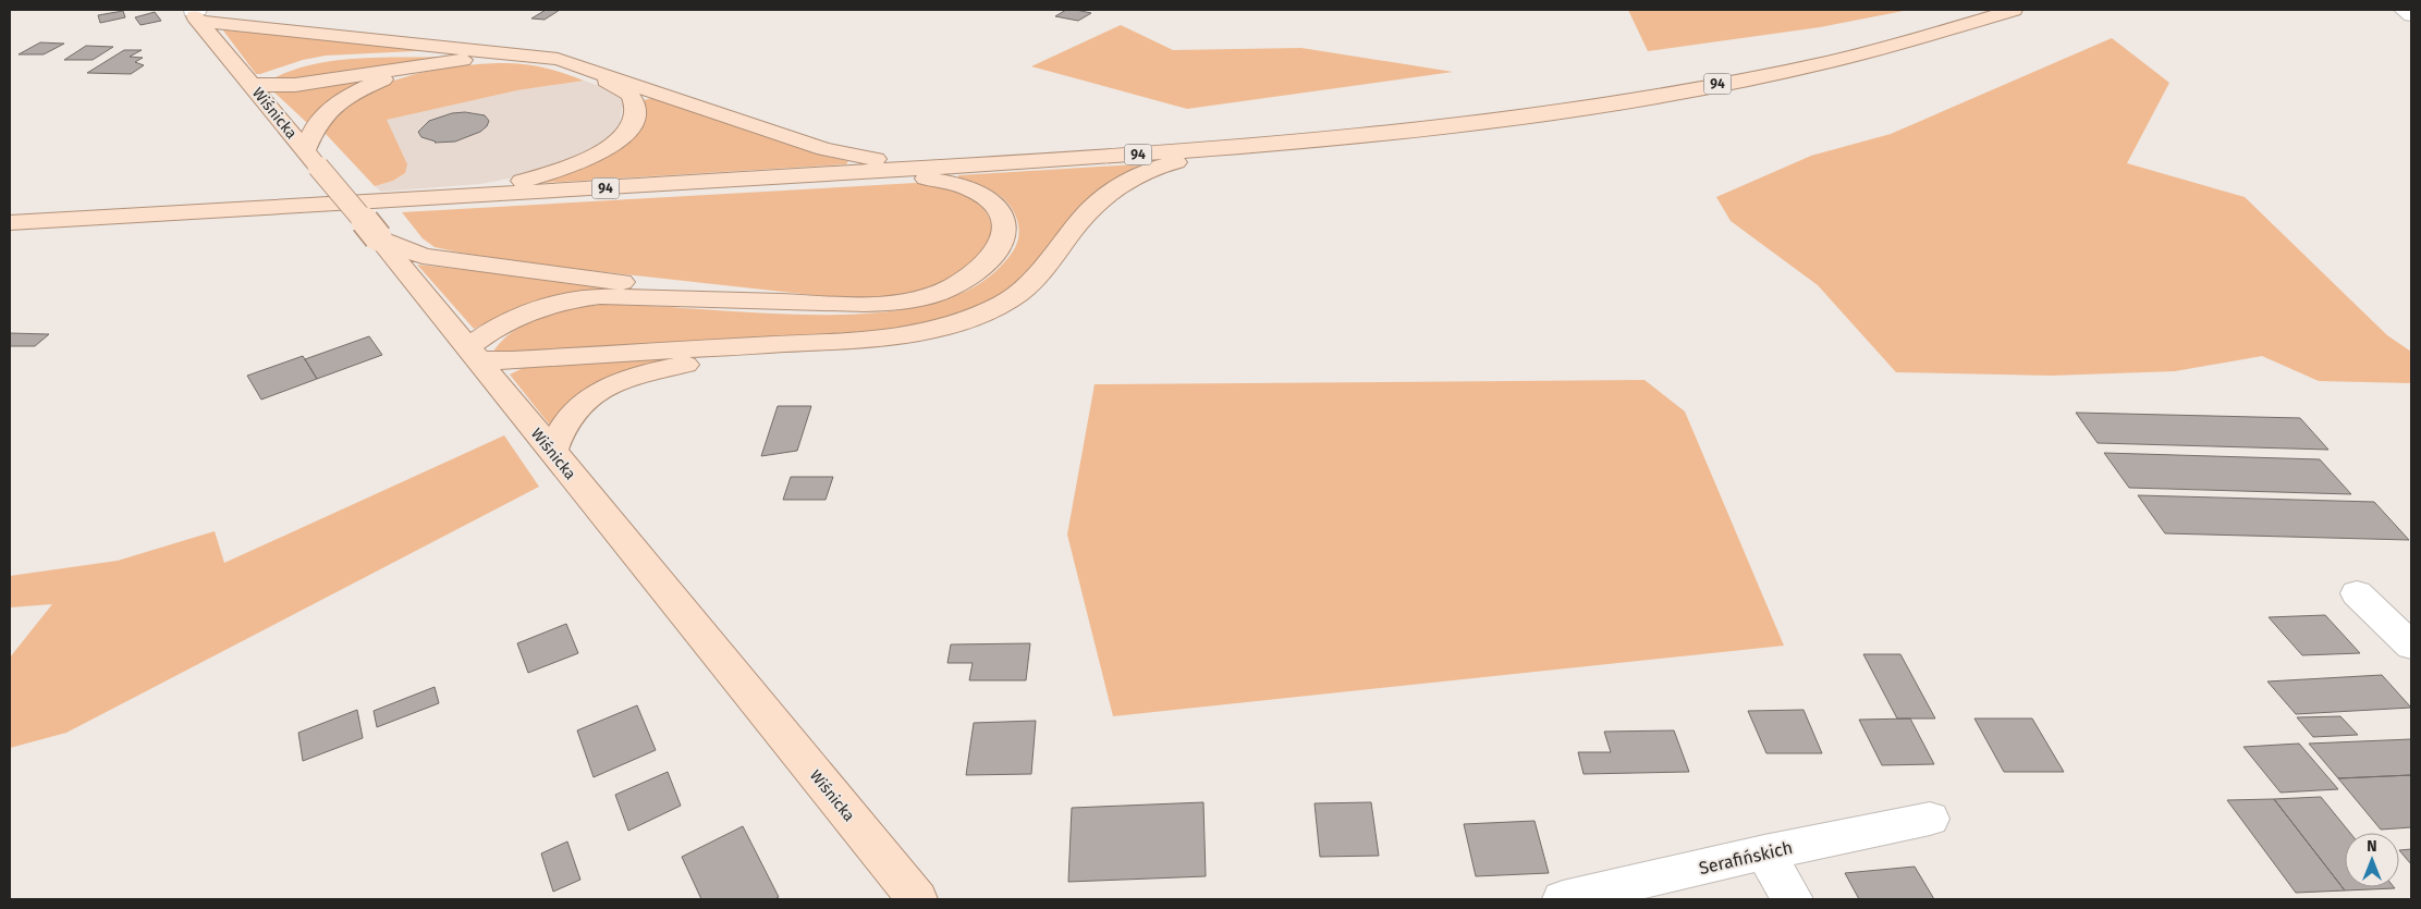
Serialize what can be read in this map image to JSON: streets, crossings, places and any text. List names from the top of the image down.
{
  "streets": {
    "main road": ["94", "Wiśnicka"],
    "street": ["Serafińskich"]
  },
  "north": "top"
}
